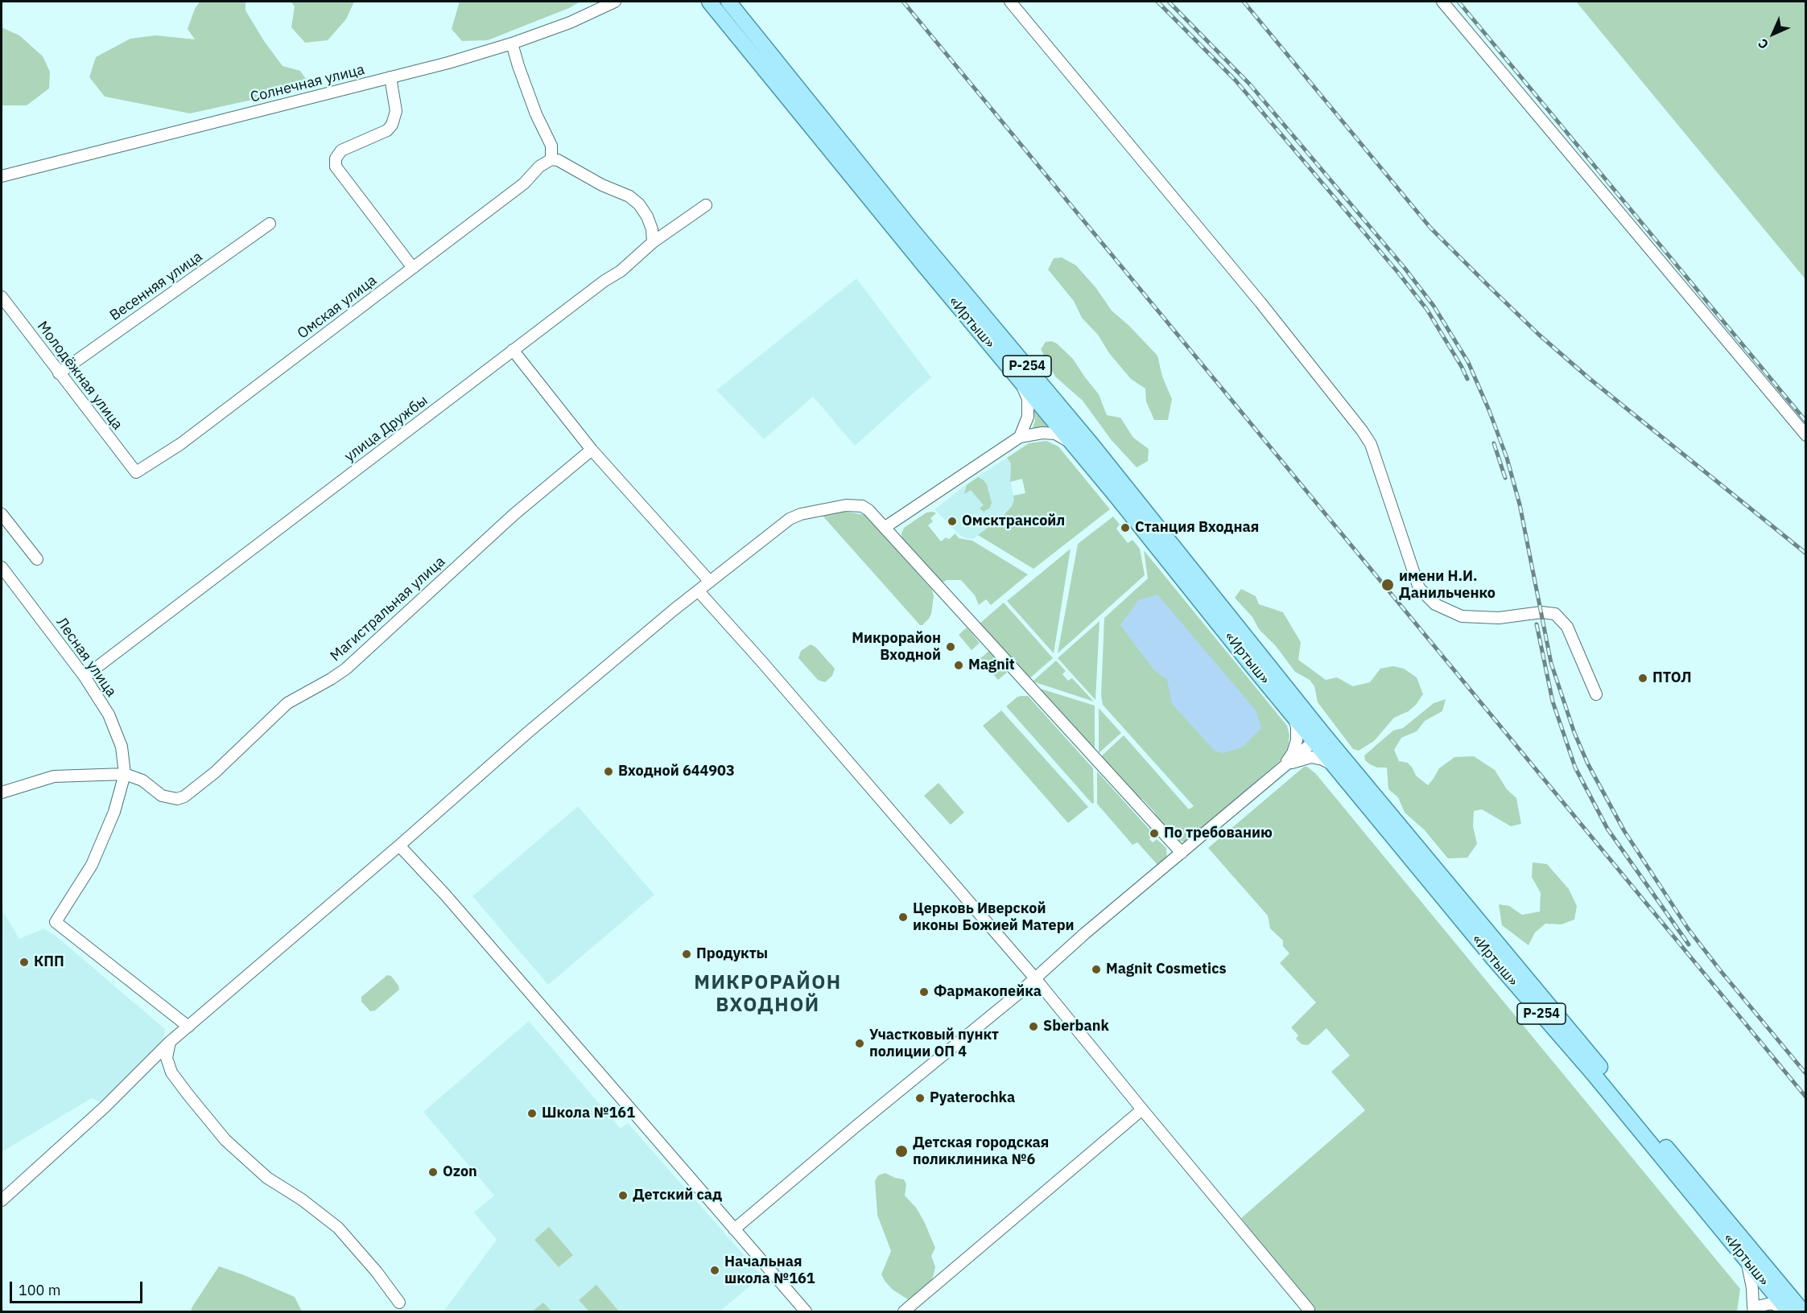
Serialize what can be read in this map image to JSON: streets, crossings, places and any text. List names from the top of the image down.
{
  "streets": {
    "main road": ["«Иртыш»", "Р-254"],
    "street": [
      "Солнечная улица",
      "Весенняя улица",
      "Омская улица",
      "Молодёжная улица",
      "улица Дружбы",
      "Магистральная улица",
      "Лесная улица"
    ]
  },
  "crossings": [
    ["Весенняя улица", "Молодёжная улица"],
    ["Омская улица", "Молодёжная улица"],
    ["улица Дружбы", "Лесная улица"],
    ["Магистральная улица", "Лесная улица"]
  ],
  "districts": ["МИКРОРАЙОН ВХОДНОЙ"],
  "places": [
    "Омсктрансойл",
    "Станция Входная",
    "имени Н.И. Данильченко",
    "Микрорайон Входной",
    "Magnit",
    "ПТОЛ",
    "Входной 644903",
    "По требованию",
    "Церковь Иверской иконы Божией Матери",
    "Продукты",
    "КПП",
    "Magnit Cosmetics",
    "Фармакопейка",
    "Sberbank",
    "Участковый пункт полиции ОП 4",
    "Pyaterochka",
    "Школа №161",
    "Детская городская поликлиника №6",
    "Ozon",
    "Детский сад",
    "Начальная школа №161"
  ],
  "scale_bar": "100 m",
  "north": "bottom left"
}
